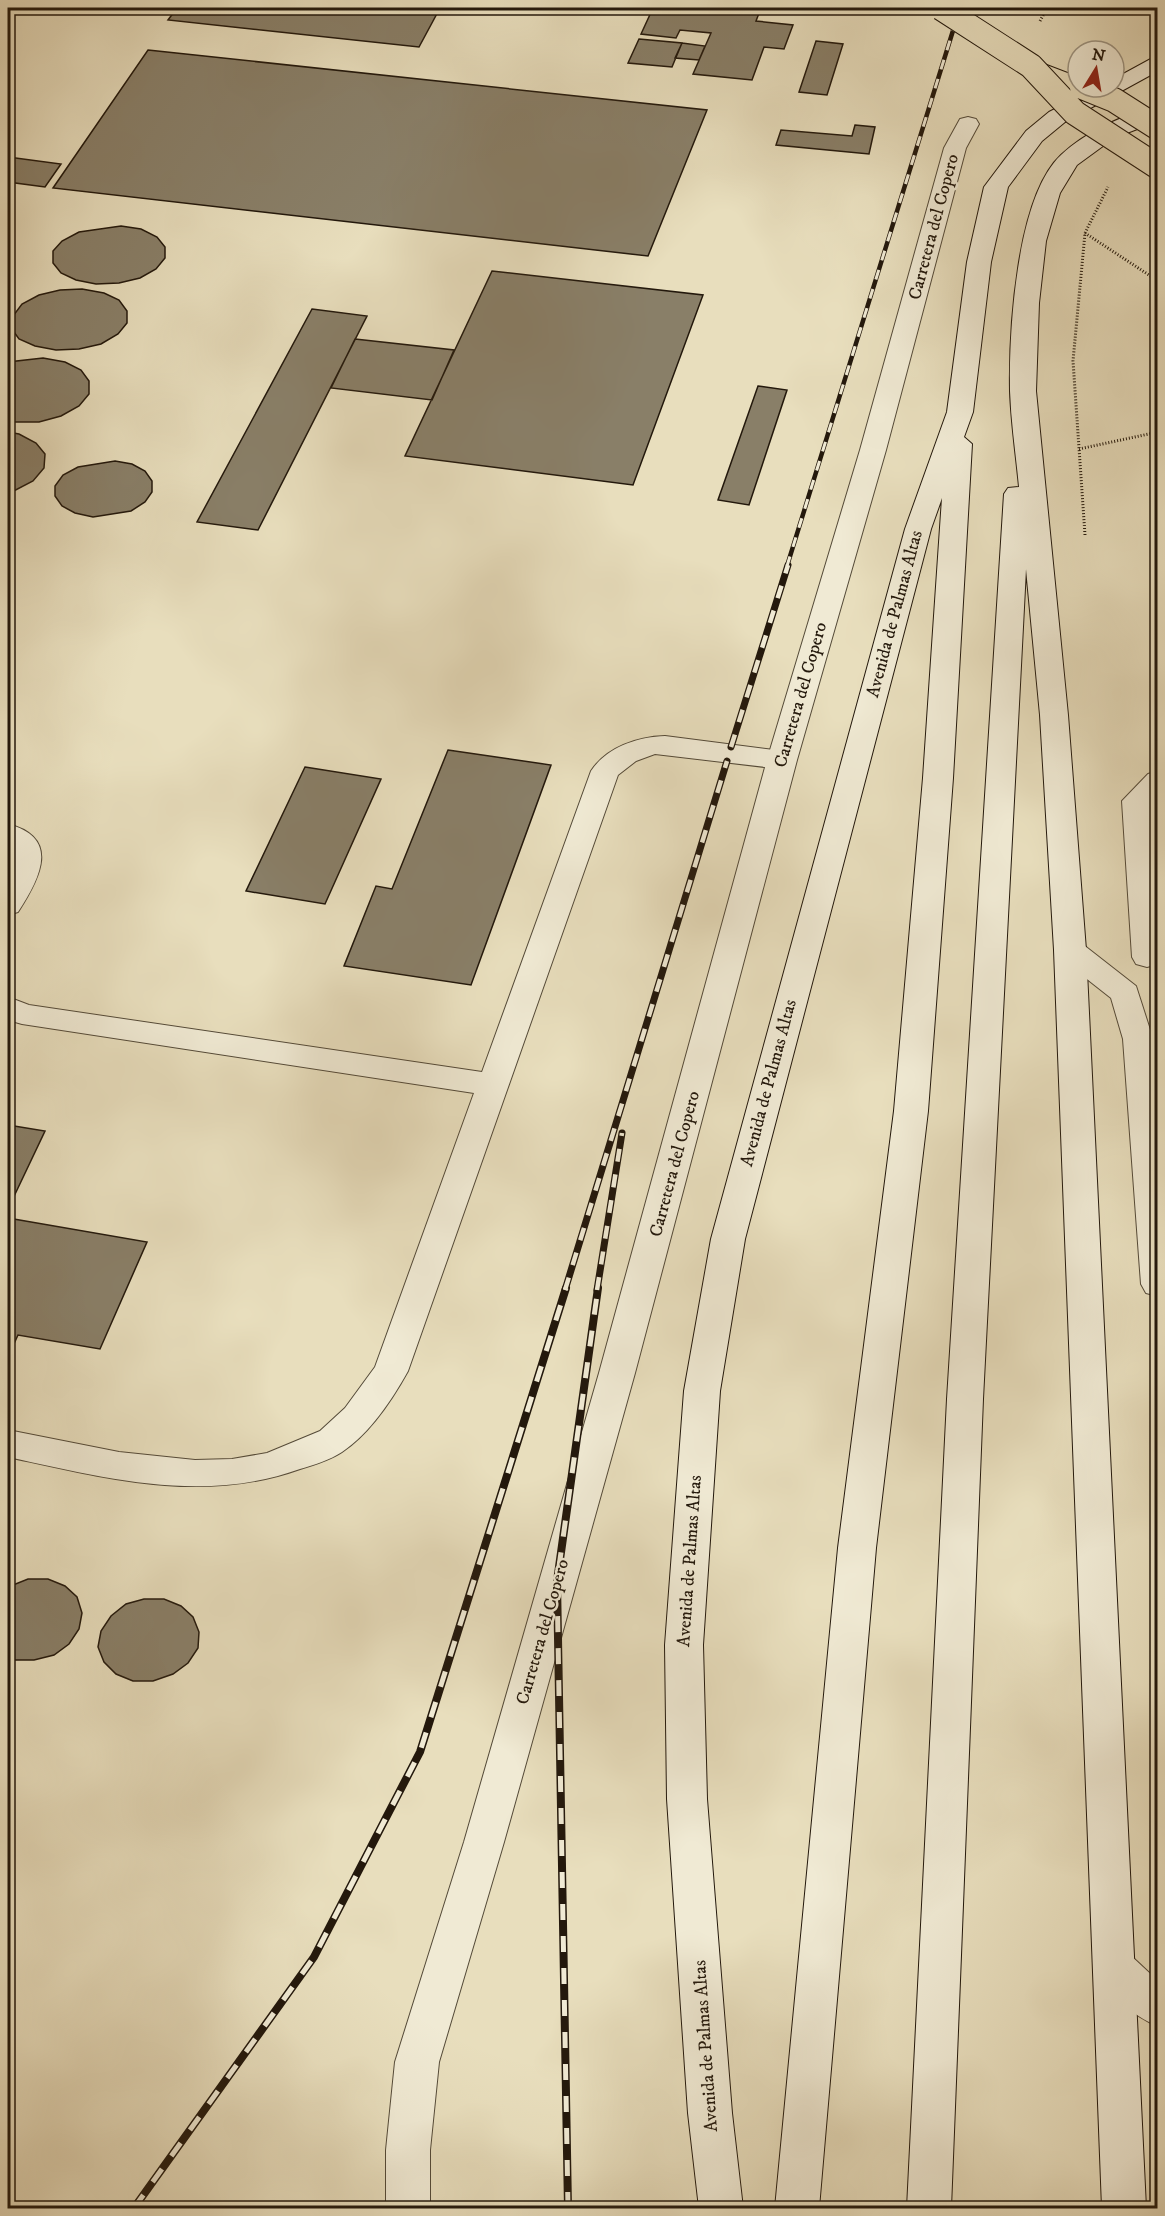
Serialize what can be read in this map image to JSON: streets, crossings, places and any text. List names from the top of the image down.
{
  "streets": {
    "street": ["Carretera del Copero", "Avenida de Palmas Altas"]
  },
  "north": "top"
}
